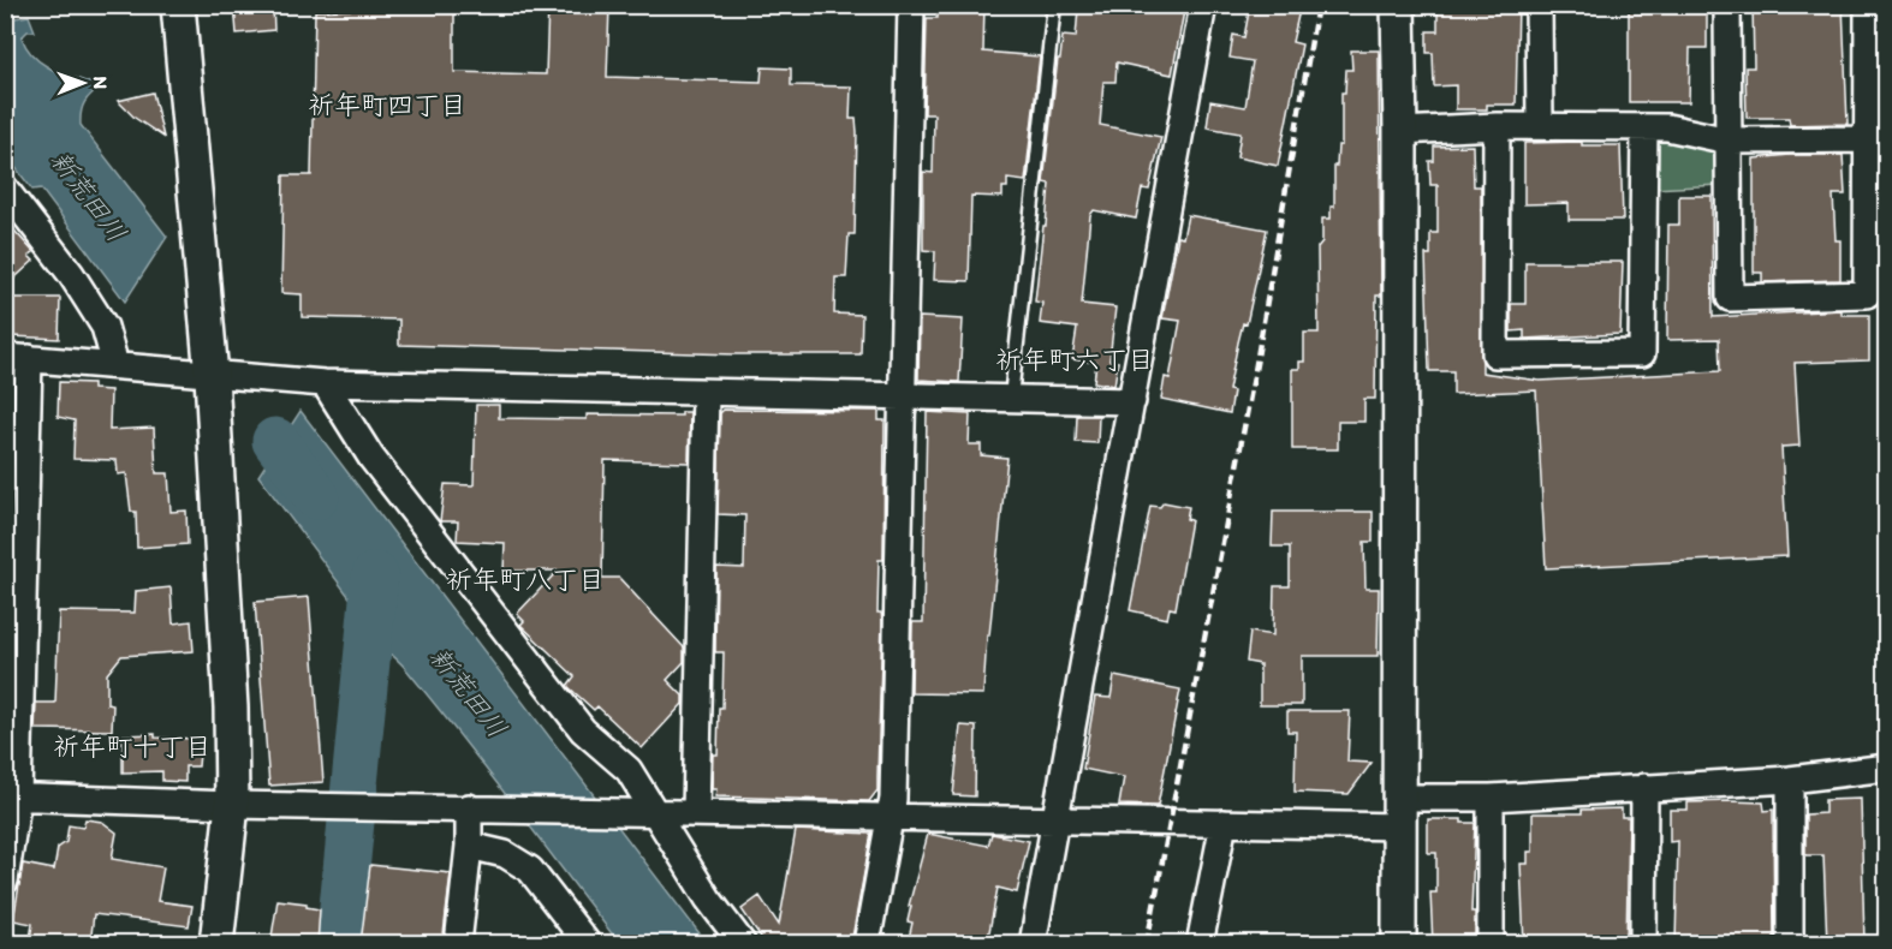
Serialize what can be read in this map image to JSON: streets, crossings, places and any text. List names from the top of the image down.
{
  "districts": [
    "祈年町四丁目",
    "祈年町六丁目",
    "祈年町八丁目",
    "祈年町十丁目"
  ],
  "water": ["新荒田川"],
  "north": "right"
}
